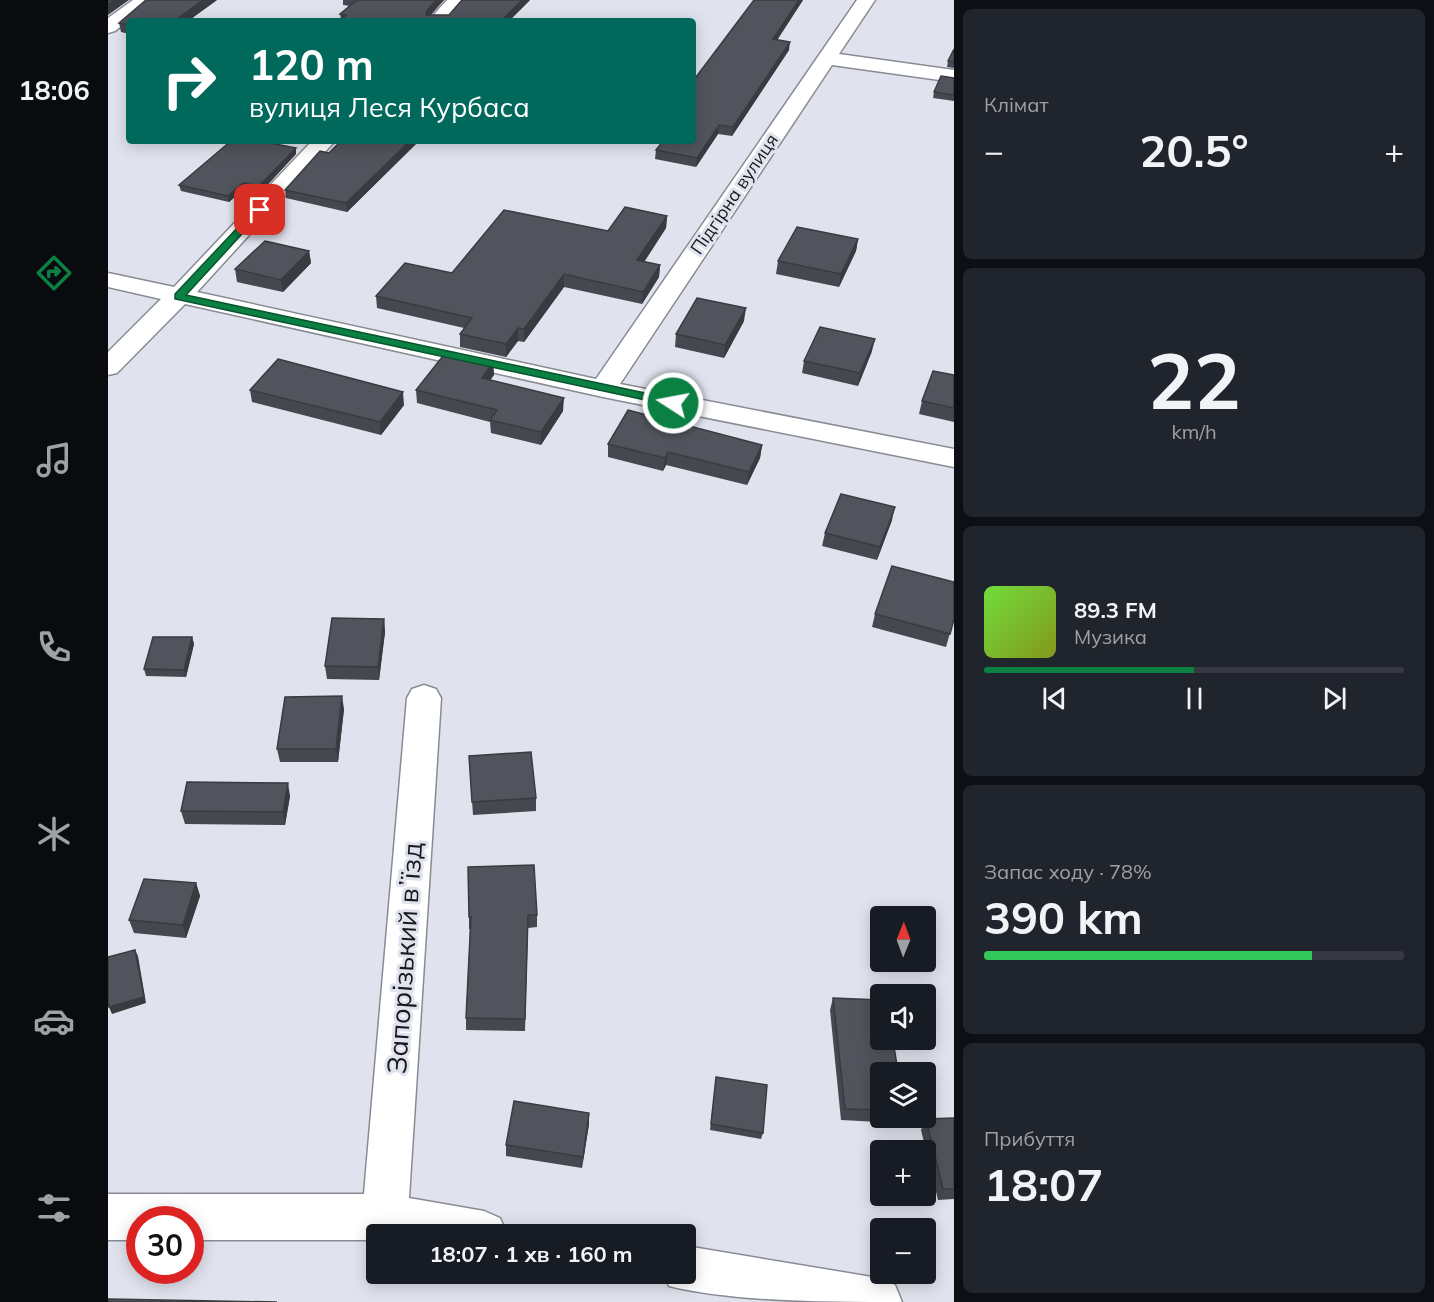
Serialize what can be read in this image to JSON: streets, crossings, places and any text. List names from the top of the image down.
{
  "streets": {
    "street": ["Підгірна вулиця", "Запорізький вʼїзд"]
  },
  "north": "top",
  "page": {
    "tabs": "18:06",
    "tile": [
      "Клімат",
      ["22", "km/h"],
      ["Запас ходу · 78%", "390 km"],
      ["Прибуття", "18:07"]
    ],
    "turn": ["120 m", "вулиця Леся Курбаса"],
    "heat": ["−", "20.5°", "+"],
    "song": ["89.3 FM", "Музика"],
    "map_buttons": ["+", "−"],
    "limit": "30",
    "trip": "18:07 · 1 хв · 160 m"
  }
}
